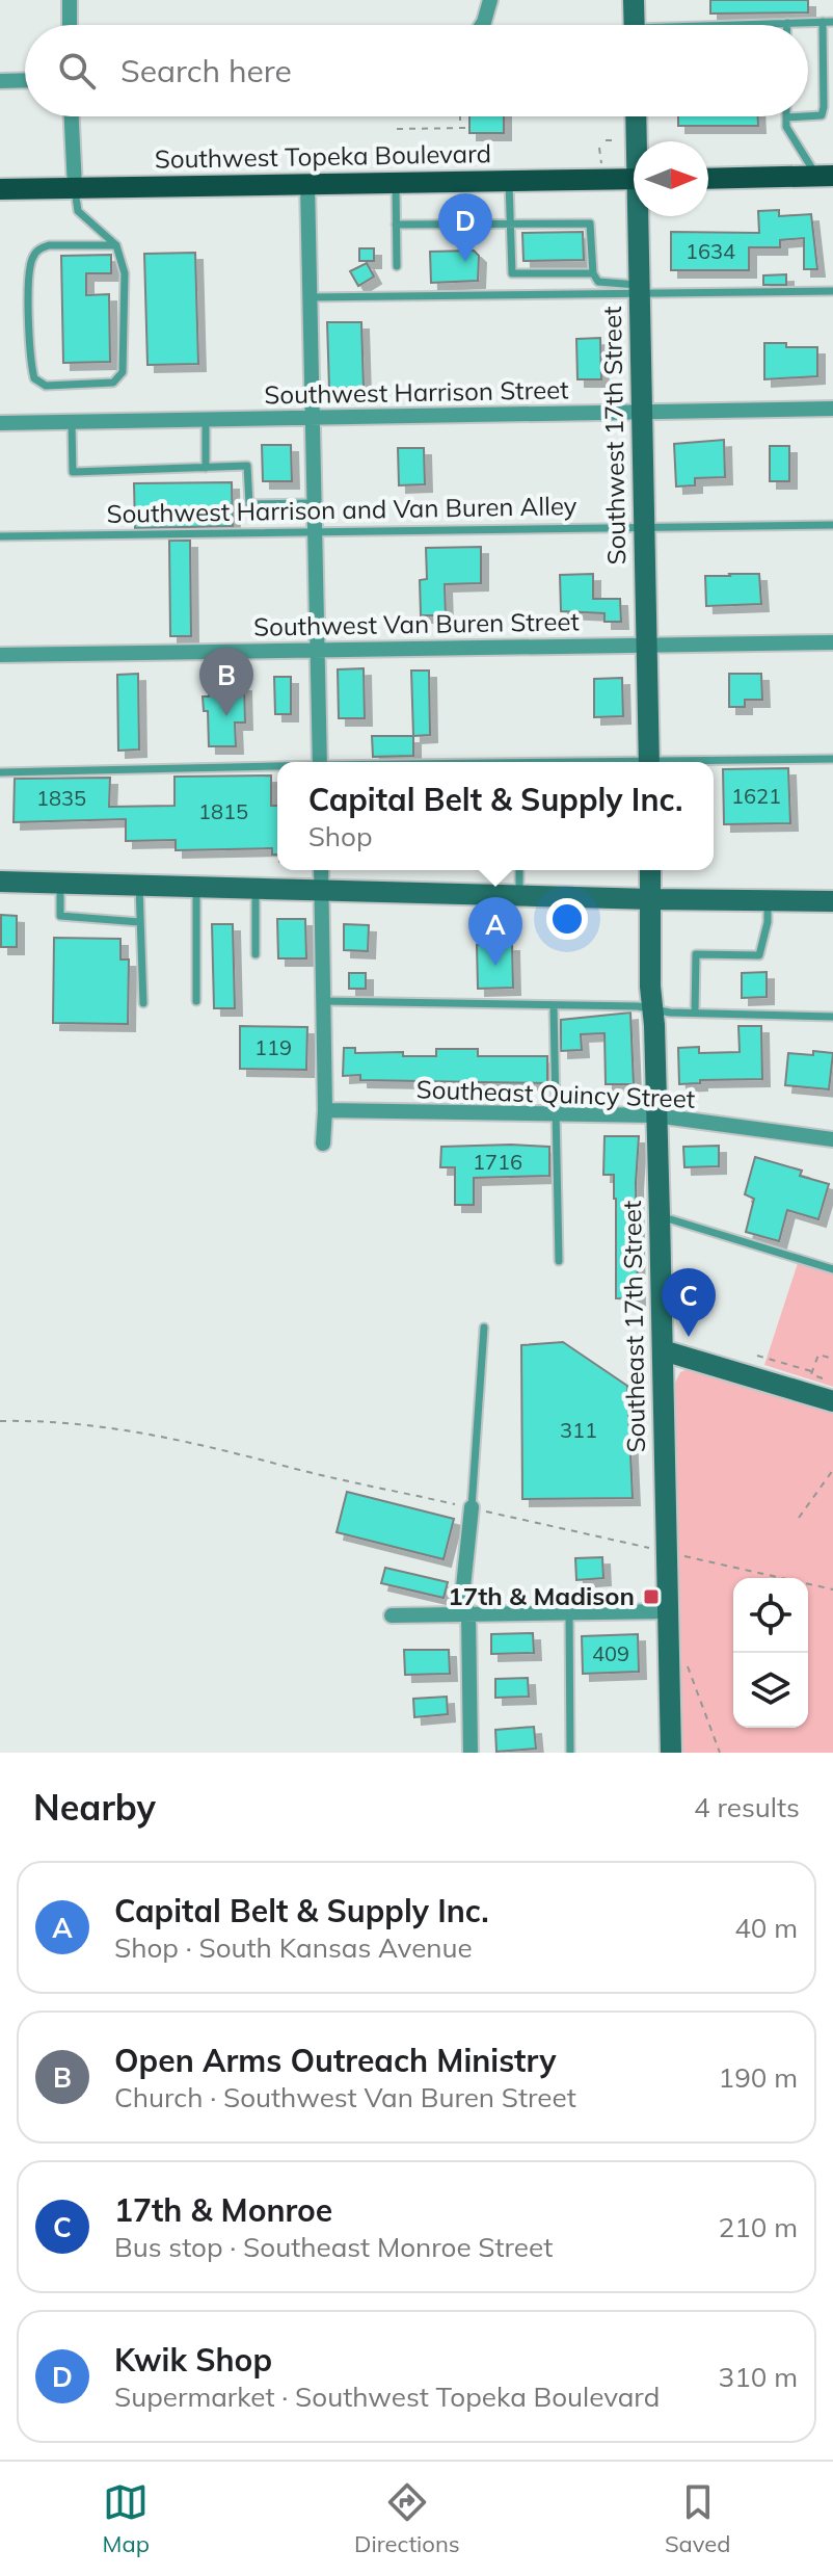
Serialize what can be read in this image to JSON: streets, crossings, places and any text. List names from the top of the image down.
{
  "streets": {
    "main road": ["Southwest Topeka Boulevard", "Southwest 17th Street", "Southeast 17th Street"],
    "street": ["Southwest Harrison Street", "Southwest Van Buren Street", "Southeast Quincy Street"],
    "lane": ["Southwest Harrison and Van Buren Alley"]
  },
  "crossings": [
    ["Southwest Harrison Street", "Southwest 17th Street"],
    ["Southwest 17th Street", "Southwest Harrison and Van Buren Alley"],
    ["Southwest 17th Street", "Southwest Van Buren Street"],
    ["Southeast Quincy Street", "Southeast 17th Street"]
  ],
  "places": {
    "transit": ["17th & Madison"]
  },
  "house_numbers": [
    "1634",
    "1621",
    "1835",
    "1815",
    "119",
    "1716",
    "311",
    "409"
  ],
  "north": "right",
  "page": {
    "search": "Search here",
    "pins": [
      "D",
      "B",
      "A",
      "C"
    ],
    "popup": ["Capital Belt & Supply Inc.", "Shop"],
    "heading": ["Nearby", "4 results"],
    "list": [
      {
        "mark": "A",
        "name": "Capital Belt & Supply Inc.",
        "note": "Shop · South Kansas Avenue",
        "value": "40 m"
      },
      {
        "mark": "B",
        "name": "Open Arms Outreach Ministry",
        "note": "Church · Southwest Van Buren Street",
        "value": "190 m"
      },
      {
        "mark": "C",
        "name": "17th & Monroe",
        "note": "Bus stop · Southeast Monroe Street",
        "value": "210 m"
      },
      {
        "mark": "D",
        "name": "Kwik Shop",
        "note": "Supermarket · Southwest Topeka Boulevard",
        "value": "310 m"
      }
    ],
    "nav": ["Map", "Directions", "Saved"]
  }
}
